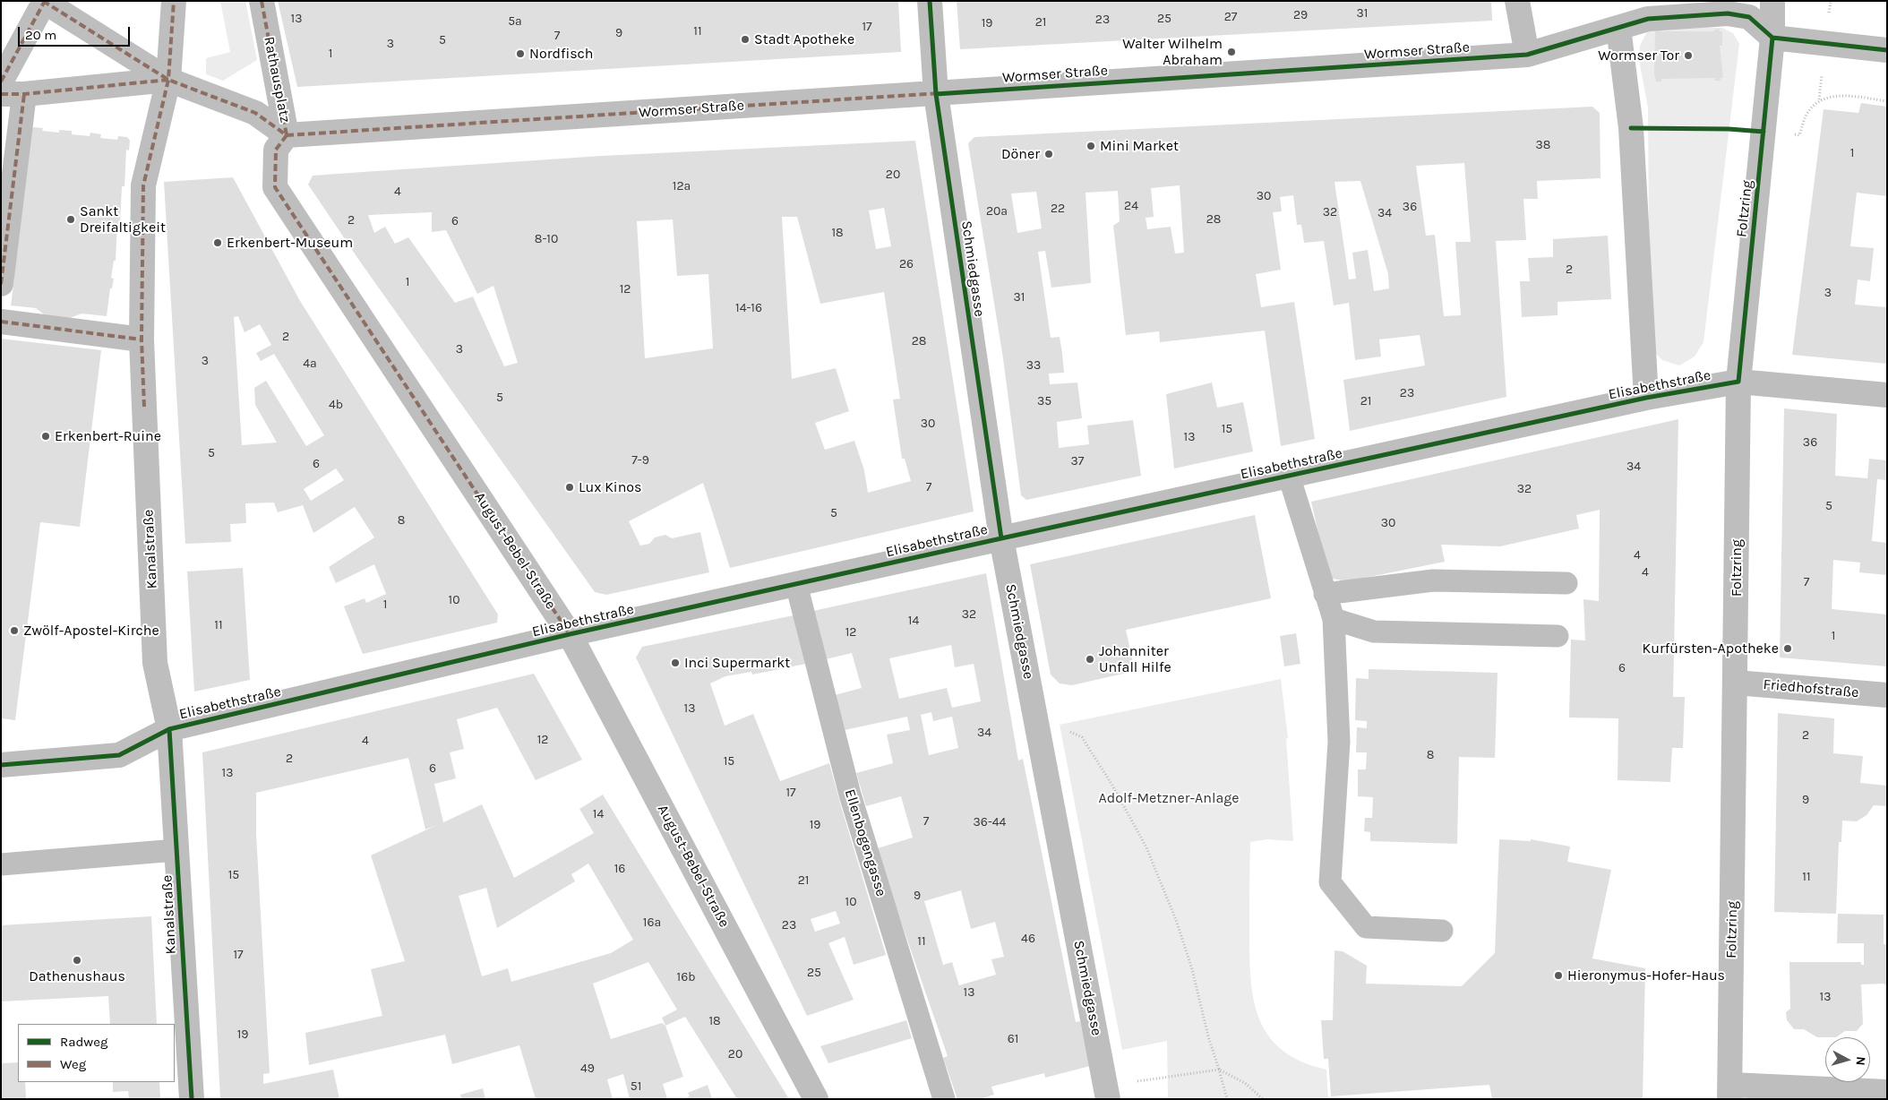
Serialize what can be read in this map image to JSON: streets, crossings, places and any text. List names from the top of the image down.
{
  "streets": {
    "street": [
      "Wormser Straße",
      "Rathausplatz",
      "Foltzring",
      "Schmiedgasse",
      "Elisabethstraße",
      "Kanalstraße",
      "August-Bebel-Straße",
      "Friedhofstraße"
    ],
    "lane": ["Ellenbogengasse"]
  },
  "crossings": [
    ["Wormser Straße", "Rathausplatz"],
    ["Wormser Straße", "Foltzring"],
    ["Wormser Straße", "Schmiedgasse"],
    ["Wormser Straße", "August-Bebel-Straße"],
    ["Rathausplatz", "Kanalstraße"],
    ["Rathausplatz", "August-Bebel-Straße"],
    ["Foltzring", "Elisabethstraße"],
    ["Foltzring", "Friedhofstraße"],
    ["Schmiedgasse", "Elisabethstraße"],
    ["Elisabethstraße", "Kanalstraße"],
    ["Elisabethstraße", "August-Bebel-Straße"],
    ["Elisabethstraße", "Ellenbogengasse"]
  ],
  "parks": ["Adolf-Metzner-Anlage"],
  "places": [
    "Stadt Apotheke",
    "Walter Wilhelm Abraham",
    "Nordfisch",
    "Wormser Tor",
    "Mini Market",
    "Döner",
    "Sankt Dreifaltigkeit",
    "Erkenbert-Museum",
    "Erkenbert-Ruine",
    "Lux Kinos",
    "Zwölf-Apostel-Kirche",
    "Kurfürsten-Apotheke",
    "Johanniter Unfall Hilfe",
    "Inci Supermarkt",
    "Dathenushaus",
    "Hieronymus-Hofer-Haus"
  ],
  "house_numbers": [
    "31",
    "29",
    "27",
    "13",
    "25",
    "23",
    "5a",
    "21",
    "19",
    "17",
    "11",
    "9",
    "7",
    "5",
    "3",
    "1",
    "38",
    "1",
    "20",
    "12a",
    "4",
    "30",
    "24",
    "36",
    "22",
    "20a",
    "32",
    "34",
    "28",
    "2",
    "6",
    "18",
    "8-10",
    "26",
    "2",
    "1",
    "12",
    "3",
    "31",
    "14-16",
    "2",
    "28",
    "3",
    "3",
    "4a",
    "33",
    "23",
    "5",
    "35",
    "21",
    "4b",
    "30",
    "15",
    "13",
    "36",
    "5",
    "7-9",
    "37",
    "6",
    "34",
    "7",
    "32",
    "5",
    "5",
    "8",
    "30",
    "4",
    "4",
    "7",
    "10",
    "1",
    "32",
    "14",
    "11",
    "12",
    "1",
    "6",
    "13",
    "34",
    "2",
    "12",
    "4",
    "8",
    "2",
    "15",
    "6",
    "13",
    "17",
    "9",
    "14",
    "7",
    "36-44",
    "19",
    "16",
    "15",
    "11",
    "21",
    "9",
    "10",
    "16a",
    "23",
    "46",
    "11",
    "17",
    "25",
    "16b",
    "13",
    "13",
    "18",
    "19",
    "61",
    "20",
    "49",
    "51"
  ],
  "legend": ["Radweg", "Weg"],
  "scale_bar": "20 m",
  "north": "right"
}
